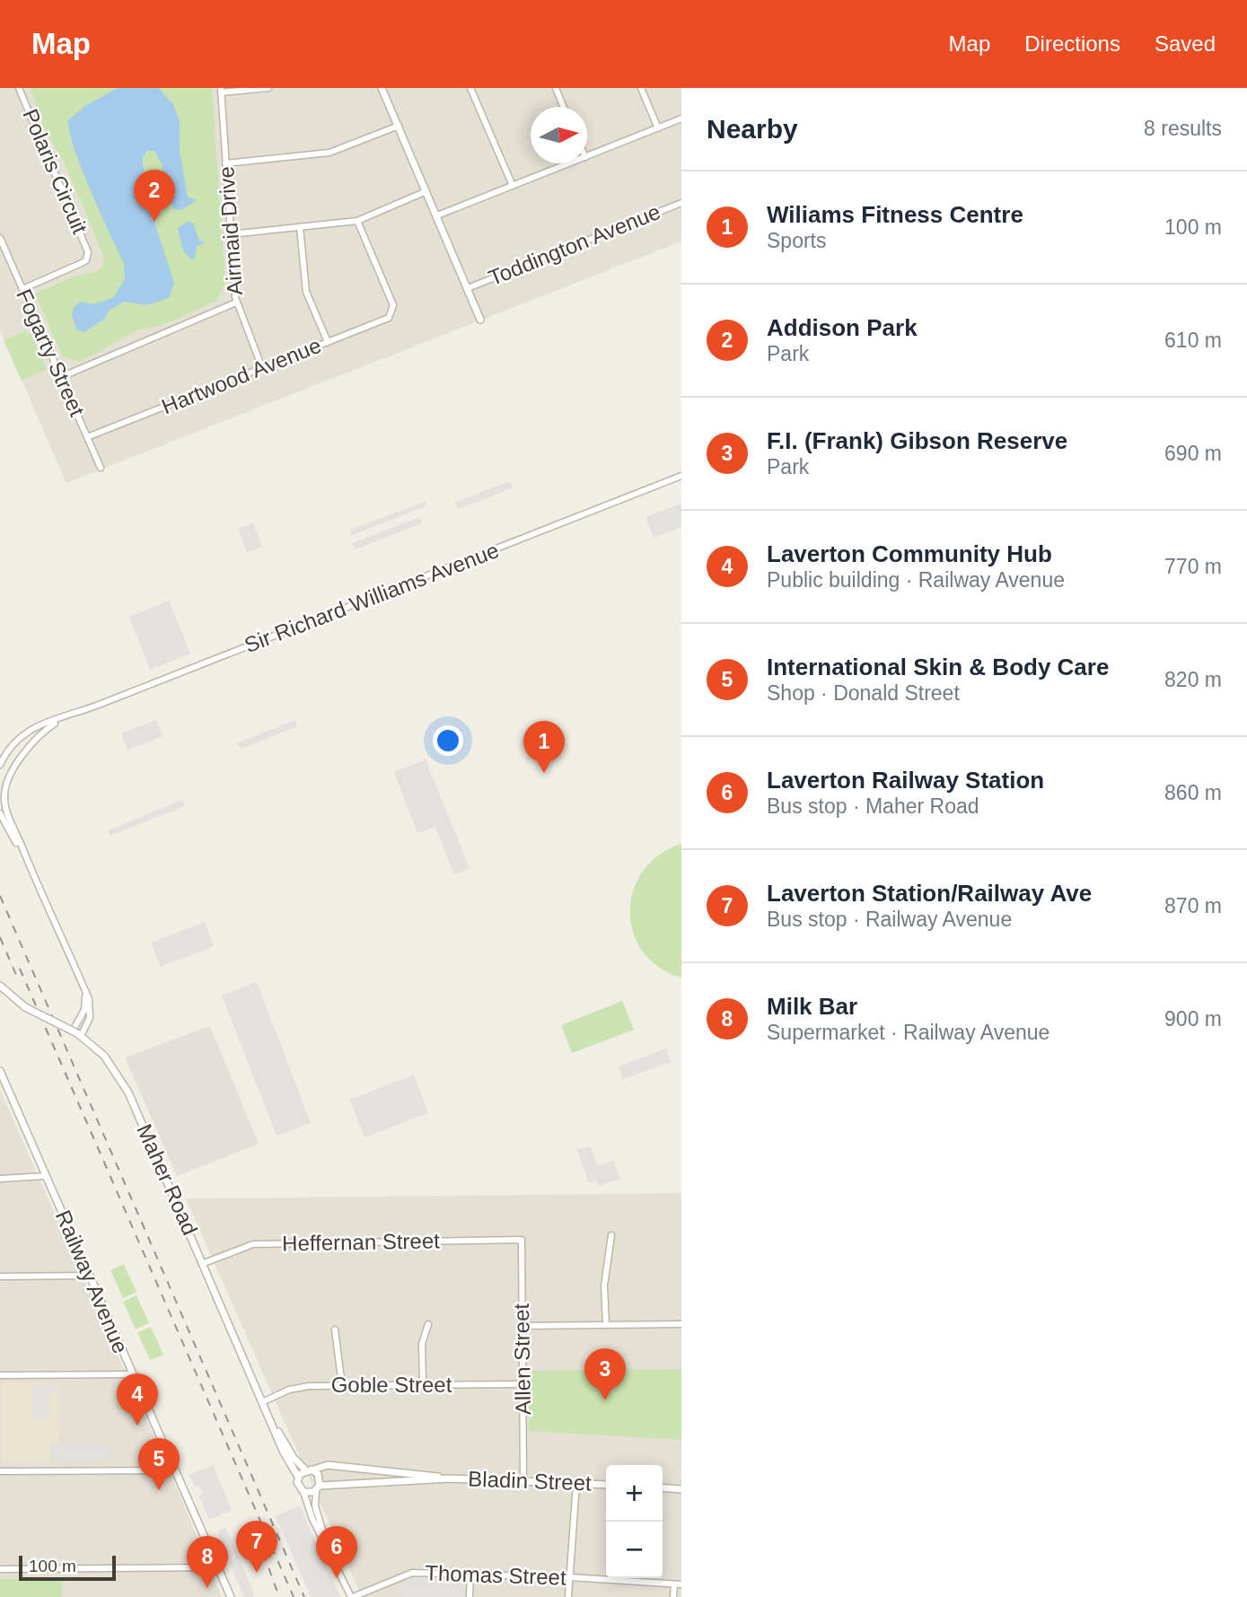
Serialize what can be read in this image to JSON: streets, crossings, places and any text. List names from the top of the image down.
{
  "streets": {
    "street": [
      "Polaris Circuit",
      "Airmaid Drive",
      "Toddington Avenue",
      "Fogarty Street",
      "Hartwood Avenue",
      "Sir Richard Williams Avenue",
      "Maher Road",
      "Heffernan Street",
      "Railway Avenue",
      "Allen Street",
      "Goble Street",
      "Bladin Street",
      "Thomas Street"
    ]
  },
  "crossings": [
    ["Polaris Circuit", "Fogarty Street"],
    ["Airmaid Drive", "Hartwood Avenue"],
    ["Fogarty Street", "Hartwood Avenue"],
    ["Sir Richard Williams Avenue", "Maher Road"],
    ["Maher Road", "Heffernan Street"],
    ["Maher Road", "Goble Street"],
    ["Maher Road", "Bladin Street"],
    ["Heffernan Street", "Allen Street"],
    ["Allen Street", "Goble Street"],
    ["Allen Street", "Bladin Street"]
  ],
  "scale_bar": "100 m",
  "north": "right",
  "page": {
    "header": "Map",
    "nav": ["Map", "Directions", "Saved"],
    "heading": ["Nearby", "8 results"],
    "pins": [
      "2",
      "1",
      "3",
      "4",
      "5",
      "7",
      "6",
      "8"
    ],
    "list": [
      {
        "mark": "1",
        "name": "Wiliams Fitness Centre",
        "note": "Sports",
        "value": "100 m"
      },
      {
        "mark": "2",
        "name": "Addison Park",
        "note": "Park",
        "value": "610 m"
      },
      {
        "mark": "3",
        "name": "F.I. (Frank) Gibson Reserve",
        "note": "Park",
        "value": "690 m"
      },
      {
        "mark": "4",
        "name": "Laverton Community Hub",
        "note": "Public building · Railway Avenue",
        "value": "770 m"
      },
      {
        "mark": "5",
        "name": "International Skin & Body Care",
        "note": "Shop · Donald Street",
        "value": "820 m"
      },
      {
        "mark": "6",
        "name": "Laverton Railway Station",
        "note": "Bus stop · Maher Road",
        "value": "860 m"
      },
      {
        "mark": "7",
        "name": "Laverton Station/Railway Ave",
        "note": "Bus stop · Railway Avenue",
        "value": "870 m"
      },
      {
        "mark": "8",
        "name": "Milk Bar",
        "note": "Supermarket · Railway Avenue",
        "value": "900 m"
      }
    ],
    "map_buttons": ["+", "−"],
    "scale": "100 m"
  }
}
